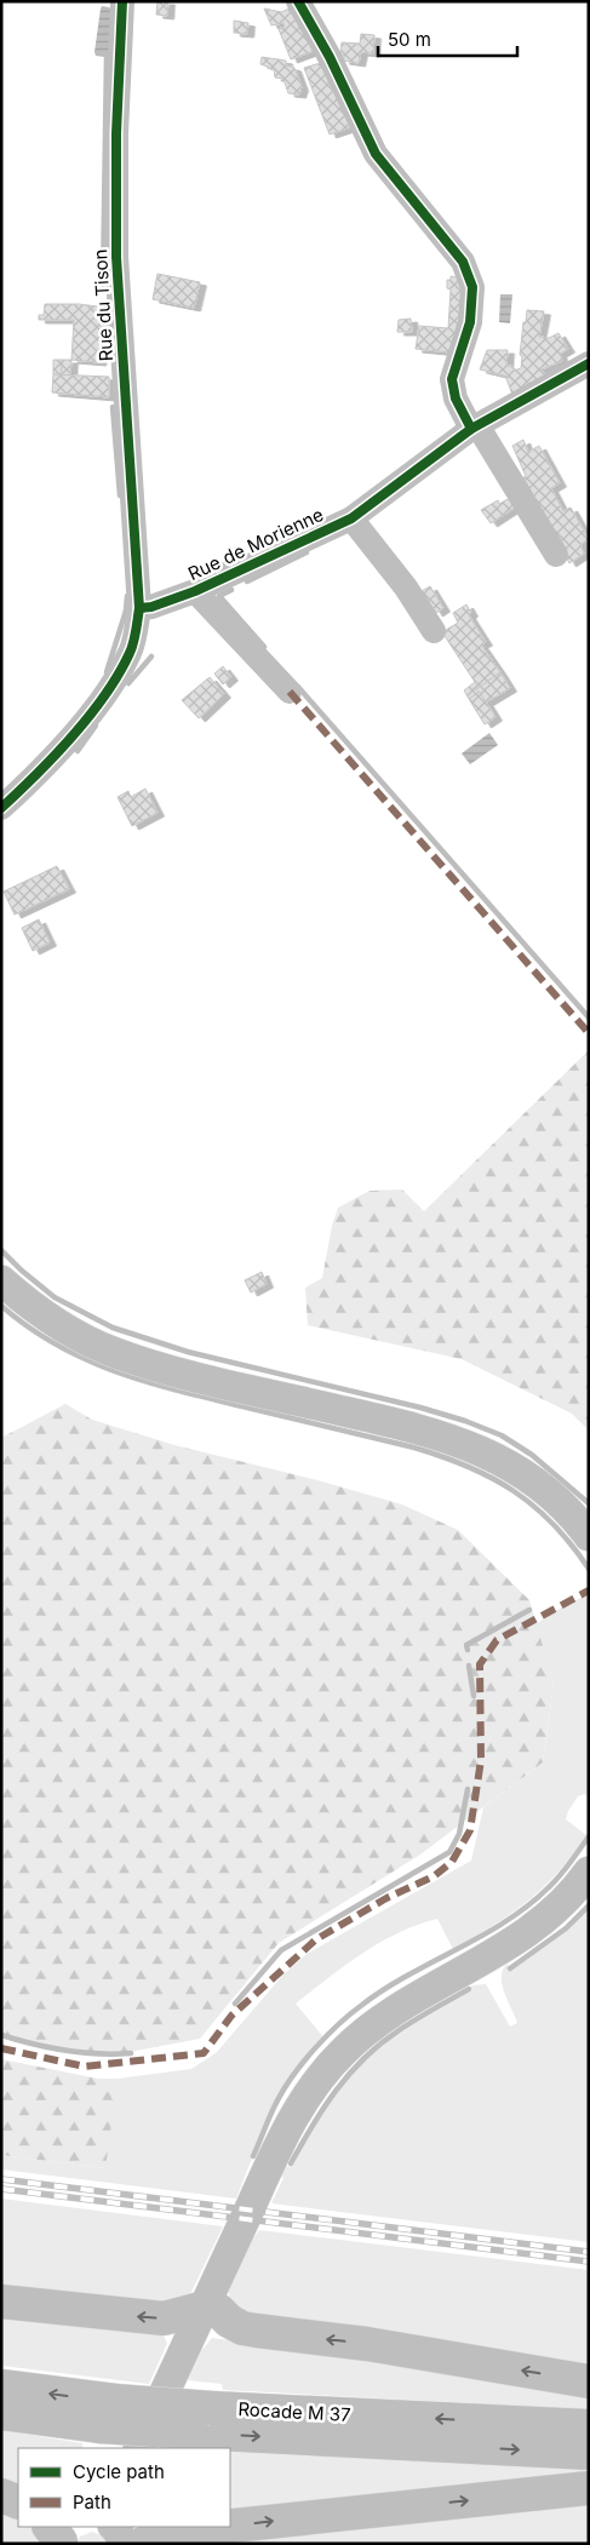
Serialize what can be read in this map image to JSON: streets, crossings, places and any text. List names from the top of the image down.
{
  "streets": {
    "highway": ["Rocade M 37"],
    "street": ["Rue du Tison", "Rue de Morienne"]
  },
  "crossings": [
    ["Rue du Tison", "Rue de Morienne"]
  ],
  "legend": ["Cycle path", "Path"],
  "scale_bar": "50 m"
}
